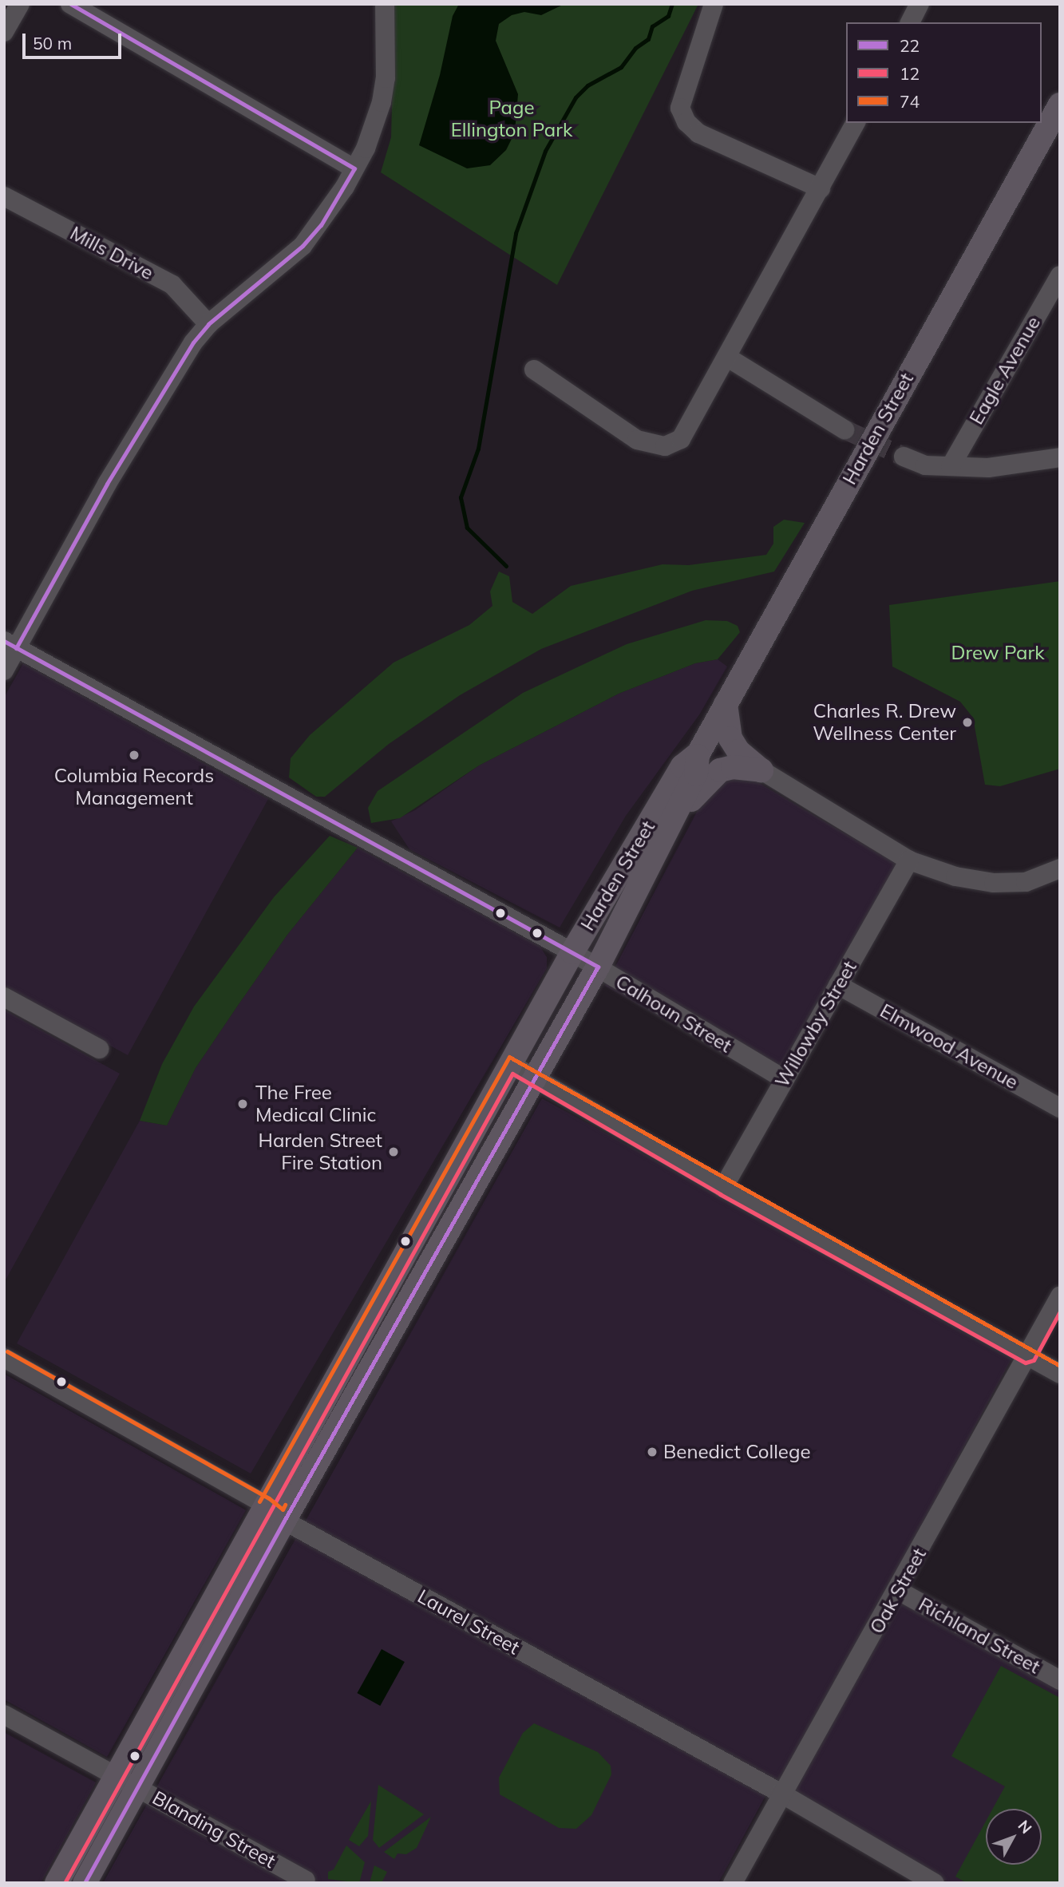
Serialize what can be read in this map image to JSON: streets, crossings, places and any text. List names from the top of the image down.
{
  "streets": {
    "main road": ["Harden Street"],
    "street": [
      "Mills Drive",
      "Eagle Avenue",
      "Calhoun Street",
      "Willowby Street",
      "Elmwood Avenue",
      "Oak Street",
      "Laurel Street",
      "Richland Street",
      "Blanding Street"
    ]
  },
  "crossings": [
    ["Harden Street", "Calhoun Street"],
    ["Harden Street", "Laurel Street"],
    ["Harden Street", "Blanding Street"],
    ["Calhoun Street", "Willowby Street"],
    ["Willowby Street", "Elmwood Avenue"],
    ["Oak Street", "Laurel Street"],
    ["Oak Street", "Richland Street"]
  ],
  "parks": ["Page Ellington Park", "Drew Park"],
  "places": [
    "Charles R. Drew Wellness Center",
    "Columbia Records Management",
    "The Free Medical Clinic",
    "Harden Street Fire Station",
    "Benedict College"
  ],
  "lines": ["transit line 22", "transit line 74", "transit line 12"],
  "legend": ["22", "12", "74"],
  "scale_bar": "50 m",
  "north": "top right"
}
